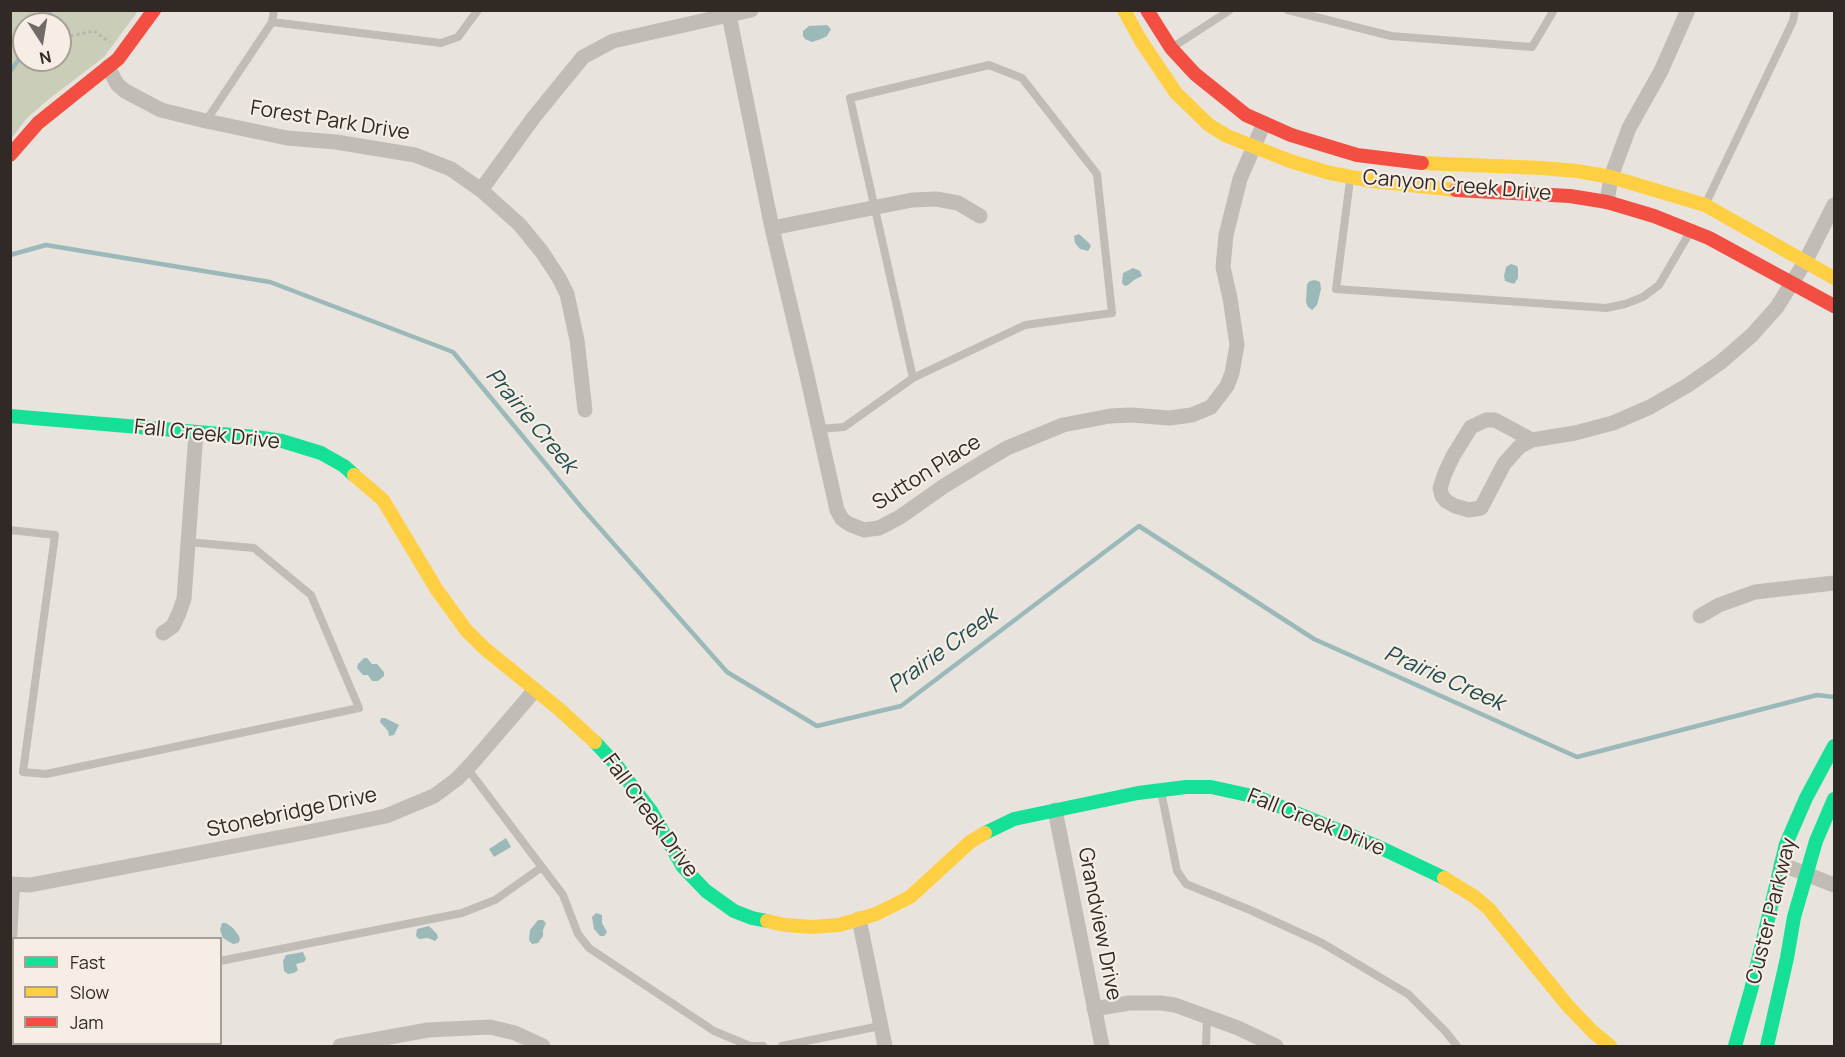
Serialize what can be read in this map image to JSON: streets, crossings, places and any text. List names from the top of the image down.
{
  "streets": {
    "street": [
      "Forest Park Drive",
      "Canyon Creek Drive",
      "Fall Creek Drive",
      "Sutton Place",
      "Stonebridge Drive",
      "Custer Parkway",
      "Grandview Drive"
    ]
  },
  "crossings": [
    ["Canyon Creek Drive", "Sutton Place"],
    ["Fall Creek Drive", "Stonebridge Drive"],
    ["Fall Creek Drive", "Grandview Drive"]
  ],
  "water": ["Prairie Creek"],
  "legend": ["Fast", "Slow", "Jam"],
  "north": "bottom"
}
